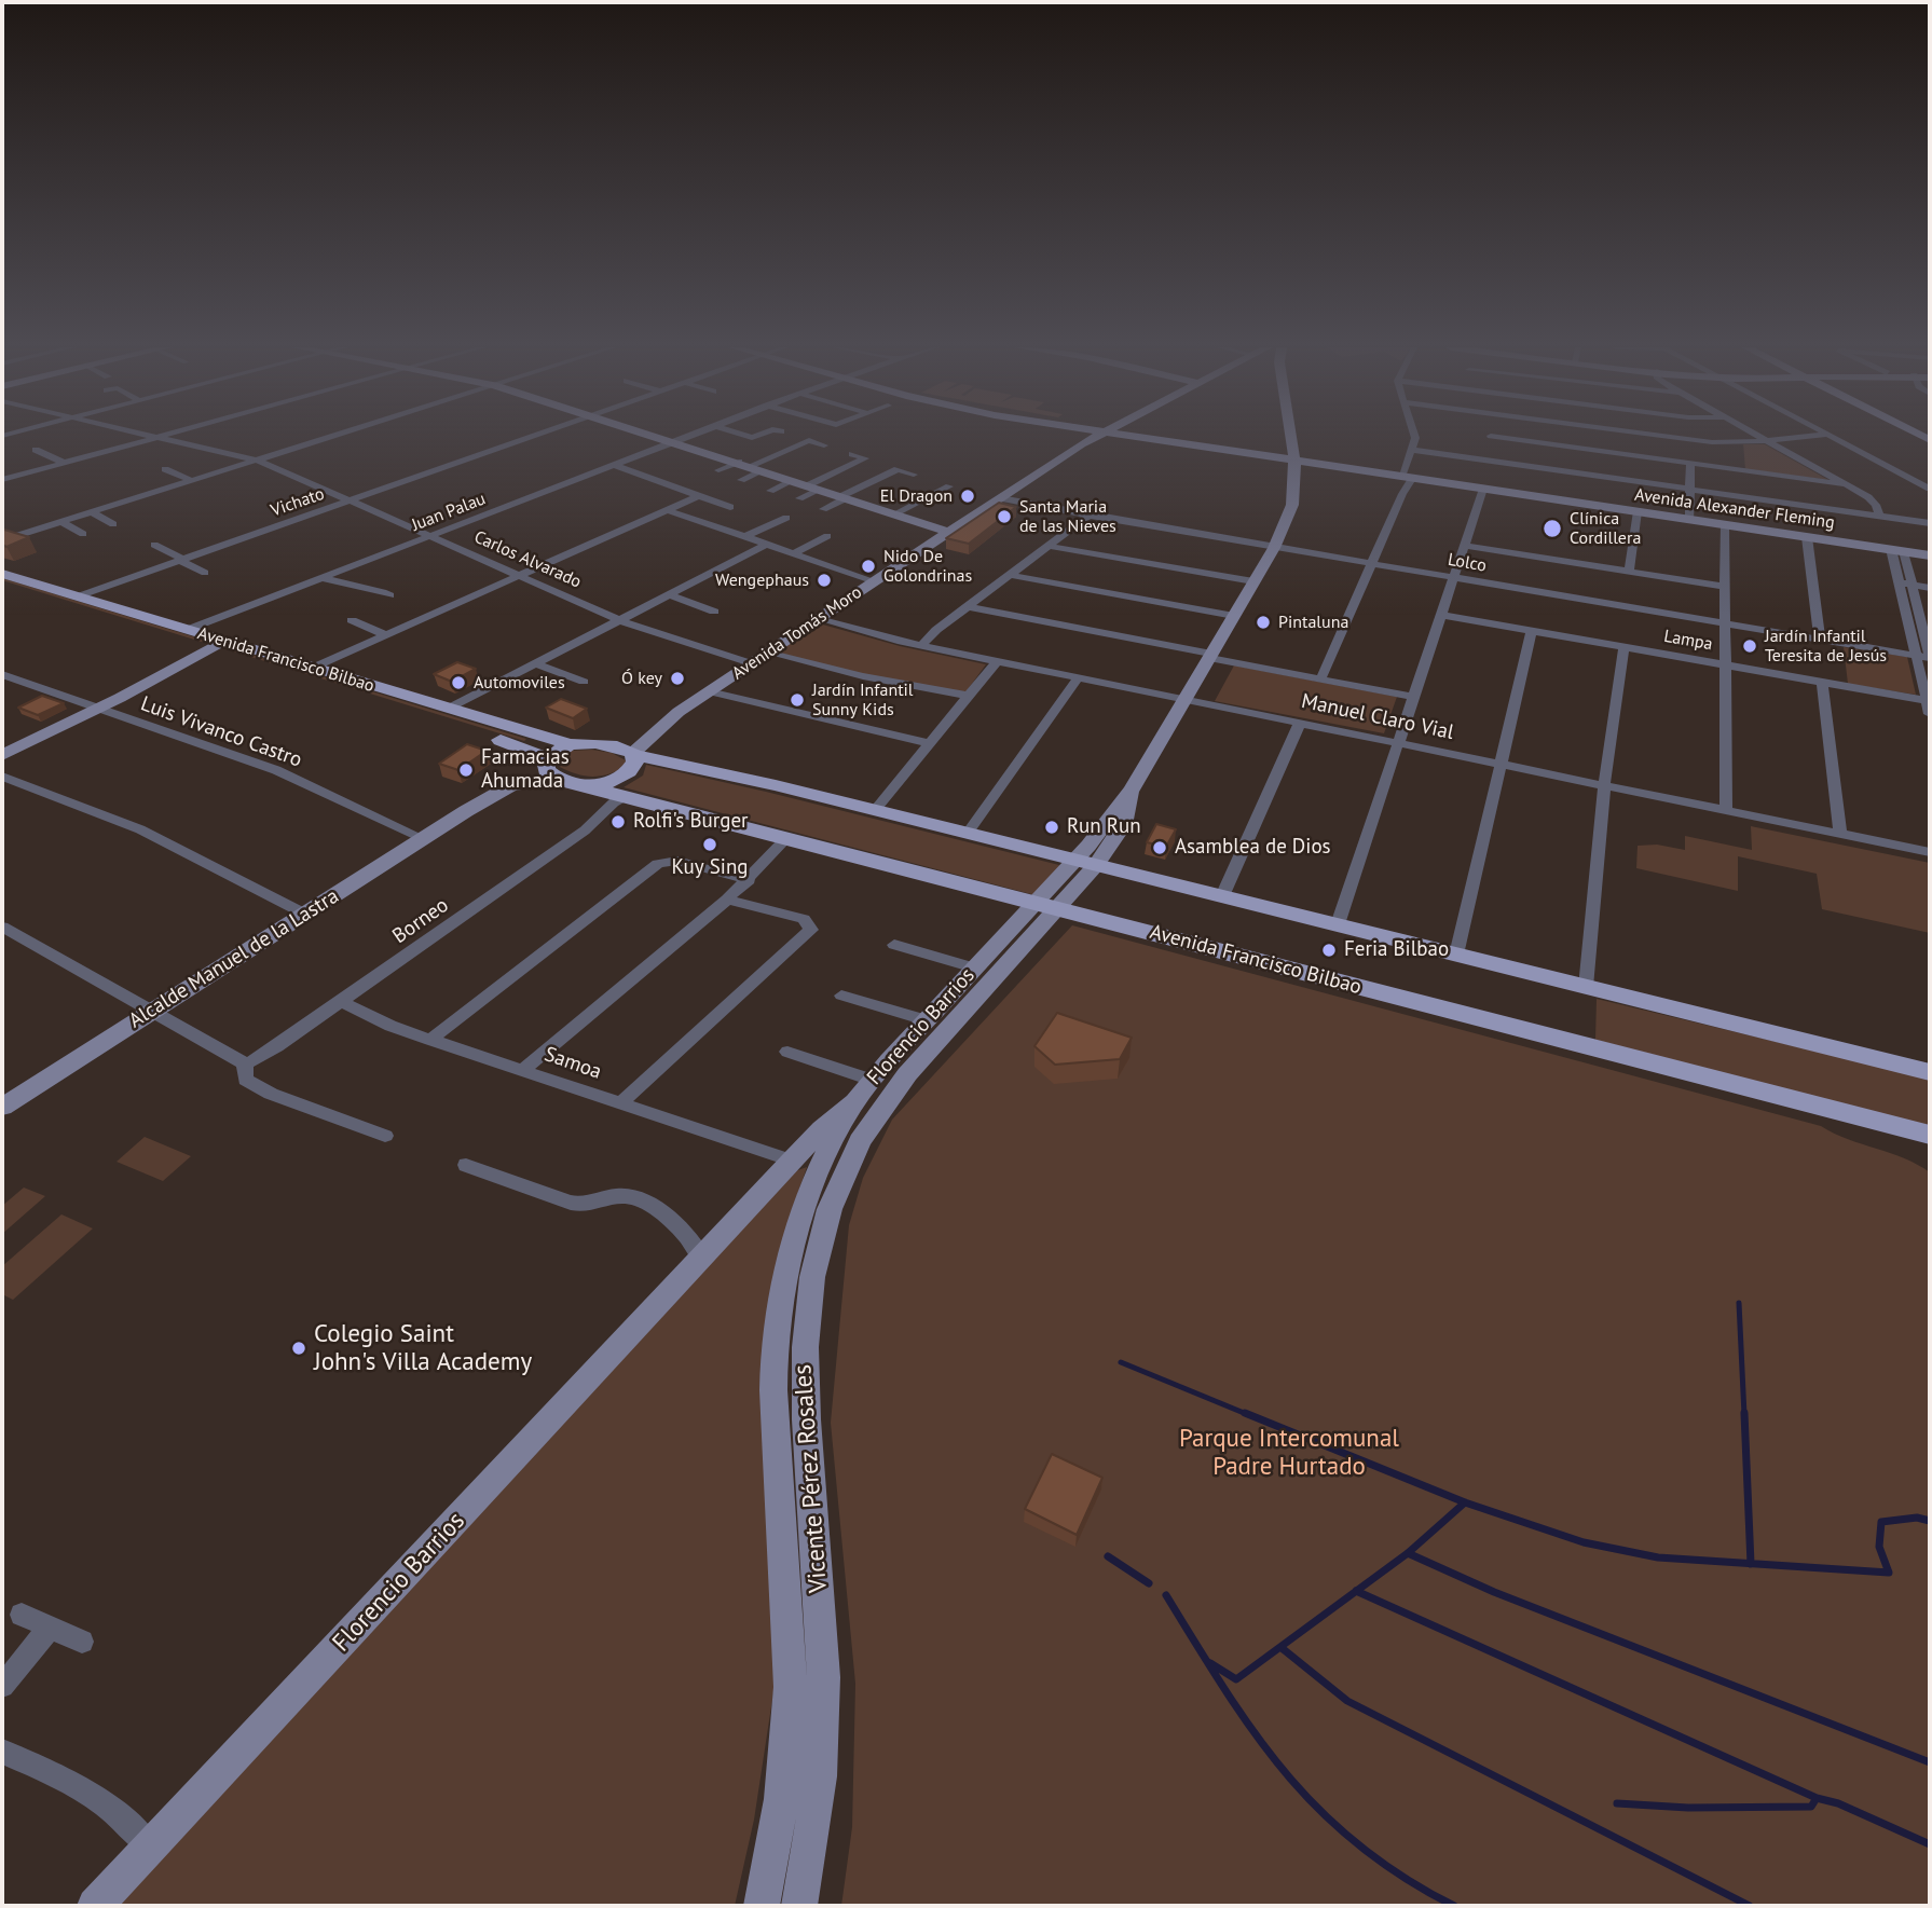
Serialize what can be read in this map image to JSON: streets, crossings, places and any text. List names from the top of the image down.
{
  "streets": {
    "main road": [
      "Avenida Alexander Fleming",
      "Avenida Tomás Moro",
      "Avenida Francisco Bilbao",
      "Alcalde Manuel de la Lastra",
      "Florencio Barrios",
      "Vicente Pérez Rosales"
    ],
    "street": [
      "Vichato",
      "Juan Palau",
      "Carlos Alvarado",
      "Lolco",
      "Lampa",
      "Manuel Claro Vial",
      "Luis Vivanco Castro",
      "Borneo",
      "Samoa"
    ]
  },
  "crossings": [
    ["Vichato", "Carlos Alvarado"],
    ["Vichato", "Avenida Francisco Bilbao"],
    ["Avenida Alexander Fleming", "Florencio Barrios"],
    ["Juan Palau", "Carlos Alvarado"],
    ["Juan Palau", "Avenida Francisco Bilbao"],
    ["Carlos Alvarado", "Avenida Tomás Moro"],
    ["Lolco", "Avenida Tomás Moro"],
    ["Lolco", "Florencio Barrios"],
    ["Avenida Tomás Moro", "Avenida Francisco Bilbao"],
    ["Avenida Tomás Moro", "Manuel Claro Vial"],
    ["Avenida Francisco Bilbao", "Borneo"],
    ["Avenida Francisco Bilbao", "Alcalde Manuel de la Lastra"],
    ["Avenida Francisco Bilbao", "Florencio Barrios"],
    ["Manuel Claro Vial", "Florencio Barrios"],
    ["Luis Vivanco Castro", "Alcalde Manuel de la Lastra"],
    ["Borneo", "Samoa"],
    ["Florencio Barrios", "Samoa"],
    ["Florencio Barrios", "Vicente Pérez Rosales"]
  ],
  "parks": ["Parque Intercomunal Padre Hurtado"],
  "places": [
    "El Dragon",
    "Santa Maria de las Nieves",
    "Clínica Cordillera",
    "Nido De Golondrinas",
    "Wengephaus",
    "Pintaluna",
    "Jardín Infantil Teresita de Jesús",
    "Ó key",
    "Automoviles",
    "Jardín Infantil Sunny Kids",
    "Farmacias Ahumada",
    "Rolfi's Burger",
    "Run Run",
    "Kuy Sing",
    "Asamblea de Dios",
    "Feria Bilbao",
    "Colegio Saint John's Villa Academy"
  ]
}
